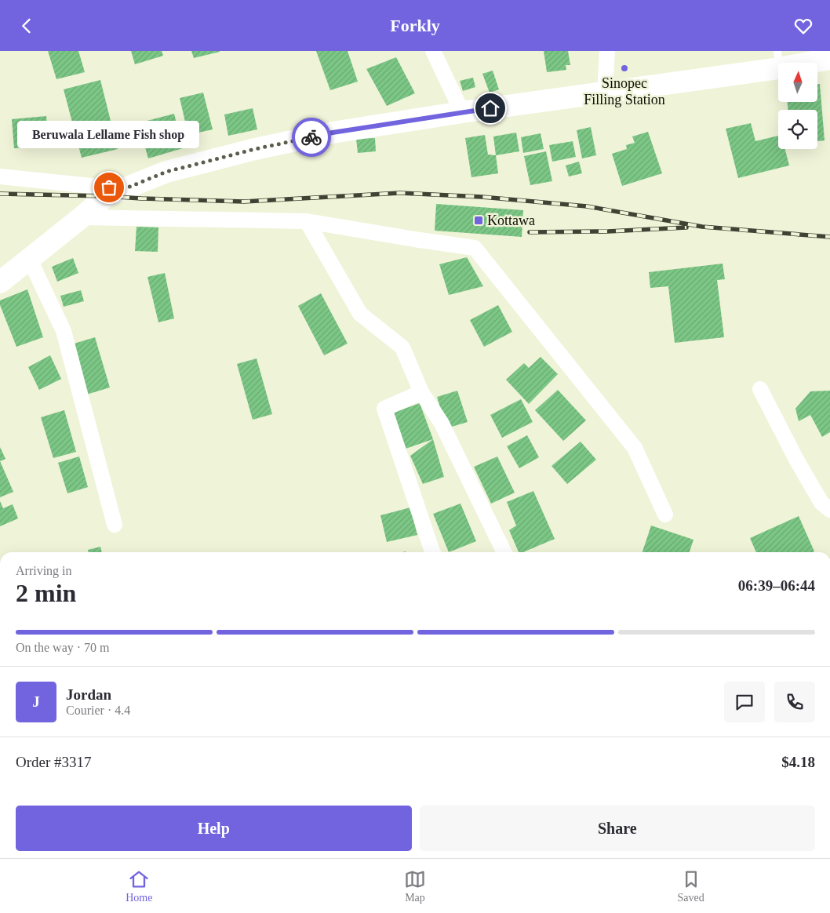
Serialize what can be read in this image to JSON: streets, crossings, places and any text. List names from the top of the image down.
{
  "places": {
    "other": ["Sinopec Filling Station", "Beruwala Lellame Fish shop"],
    "transit": ["Kottawa"]
  },
  "north": "top",
  "page": {
    "header": "Forkly",
    "bubble": "Beruwala Lellame Fish shop",
    "heading": ["2 min", "Arriving in", "06:39–06:44"],
    "panel": [
      "Jordan",
      "Courier · 4.4",
      "Order #3317",
      "$4.18"
    ],
    "bar": "On the way · 70 m",
    "round": "J",
    "buttons": ["Help", "Share"],
    "tabs": ["Home", "Map", "Saved"]
  }
}
